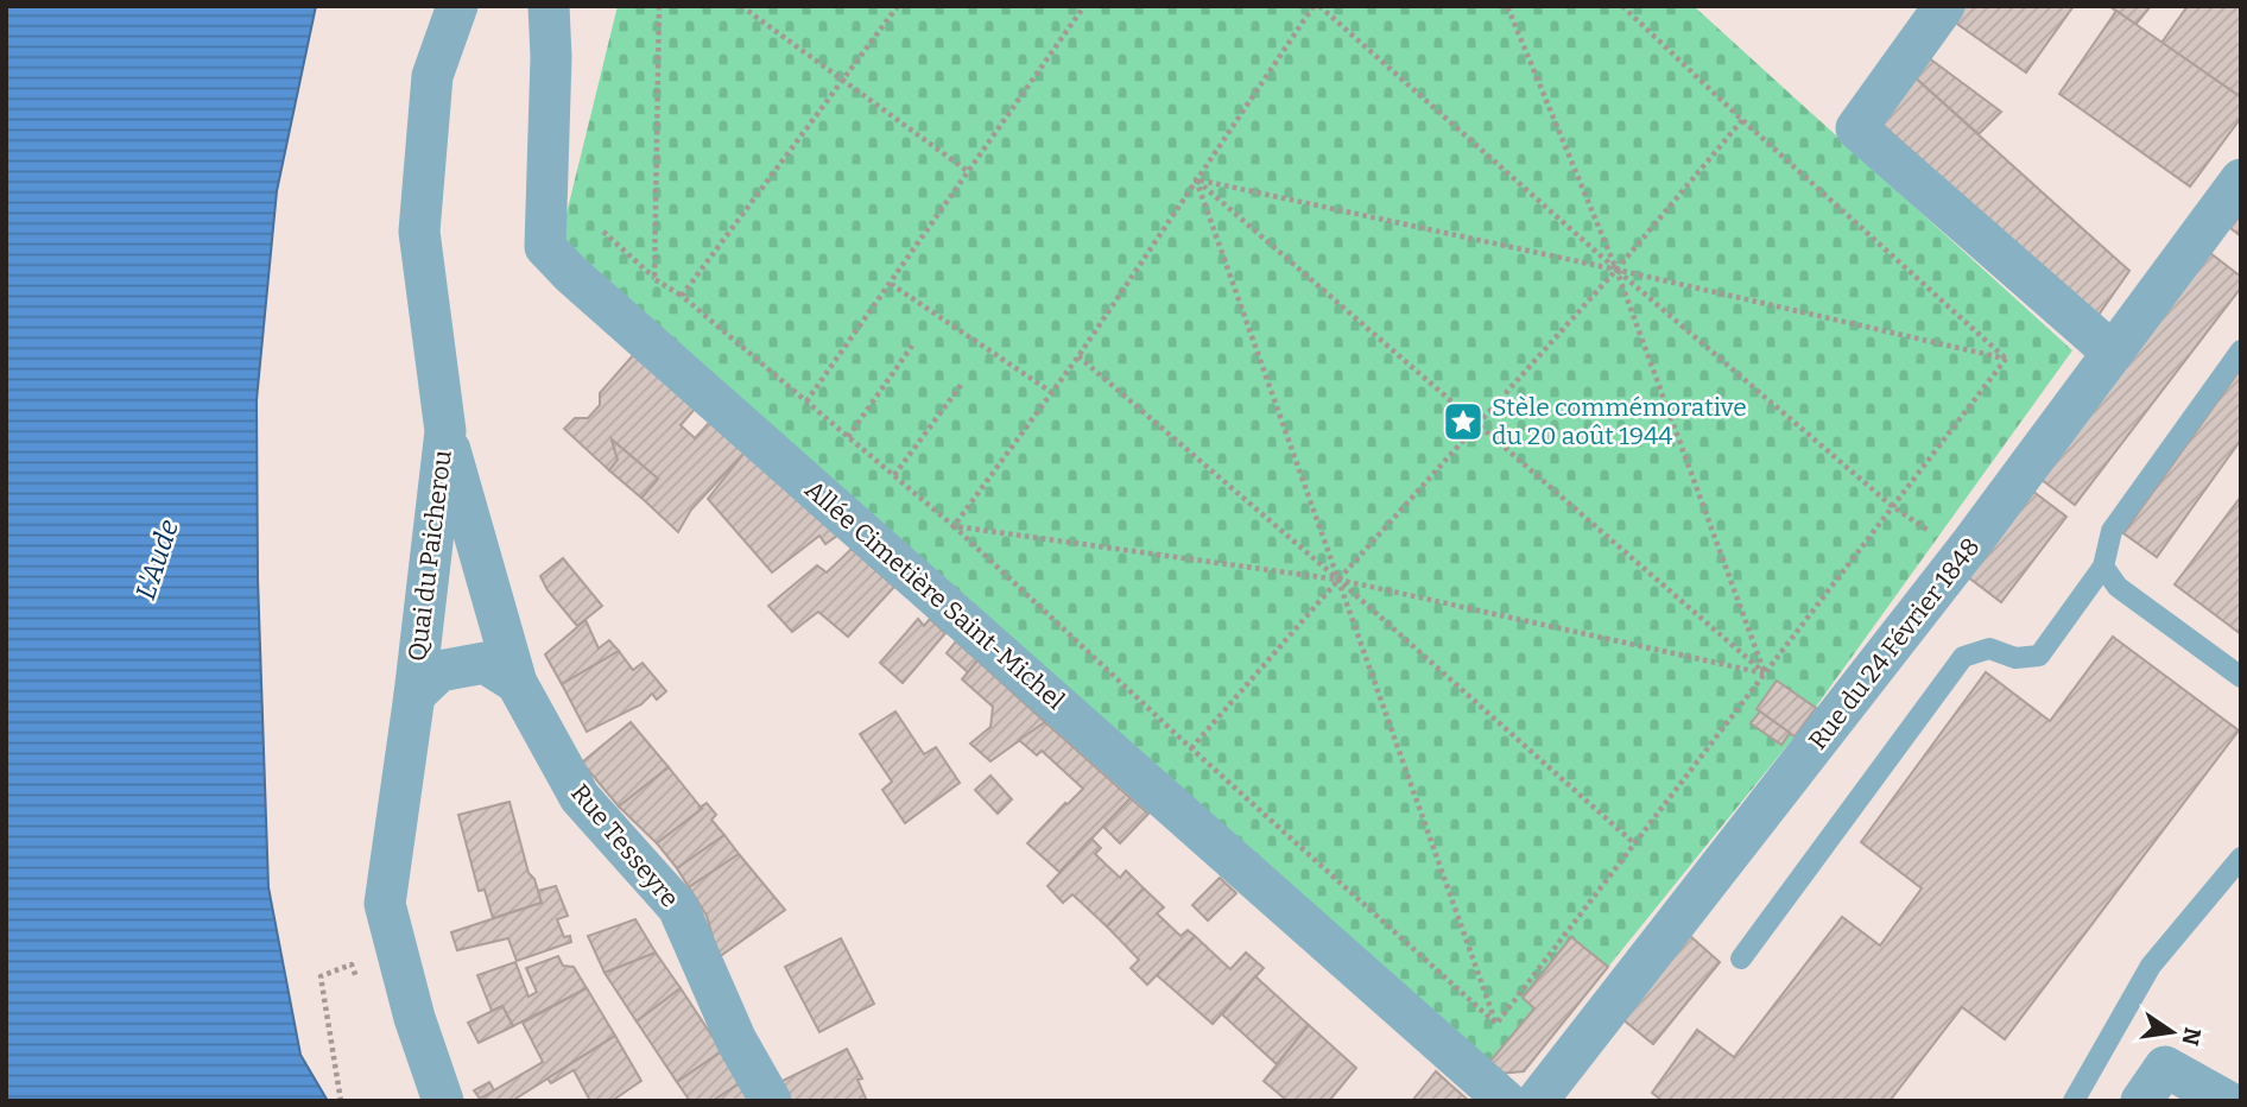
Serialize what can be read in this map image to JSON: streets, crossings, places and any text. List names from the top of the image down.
{
  "streets": {
    "street": [
      "Quai du Paicherou",
      "Allée Cimetière Saint-Michel",
      "Rue du 24 Février 1848",
      "Rue Tesseyre"
    ]
  },
  "crossings": [
    ["Quai du Paicherou", "Rue Tesseyre"]
  ],
  "water": ["L'Aude"],
  "places": {
    "place": ["Stèle commémorative du 20 août 1944"]
  },
  "north": "right"
}
